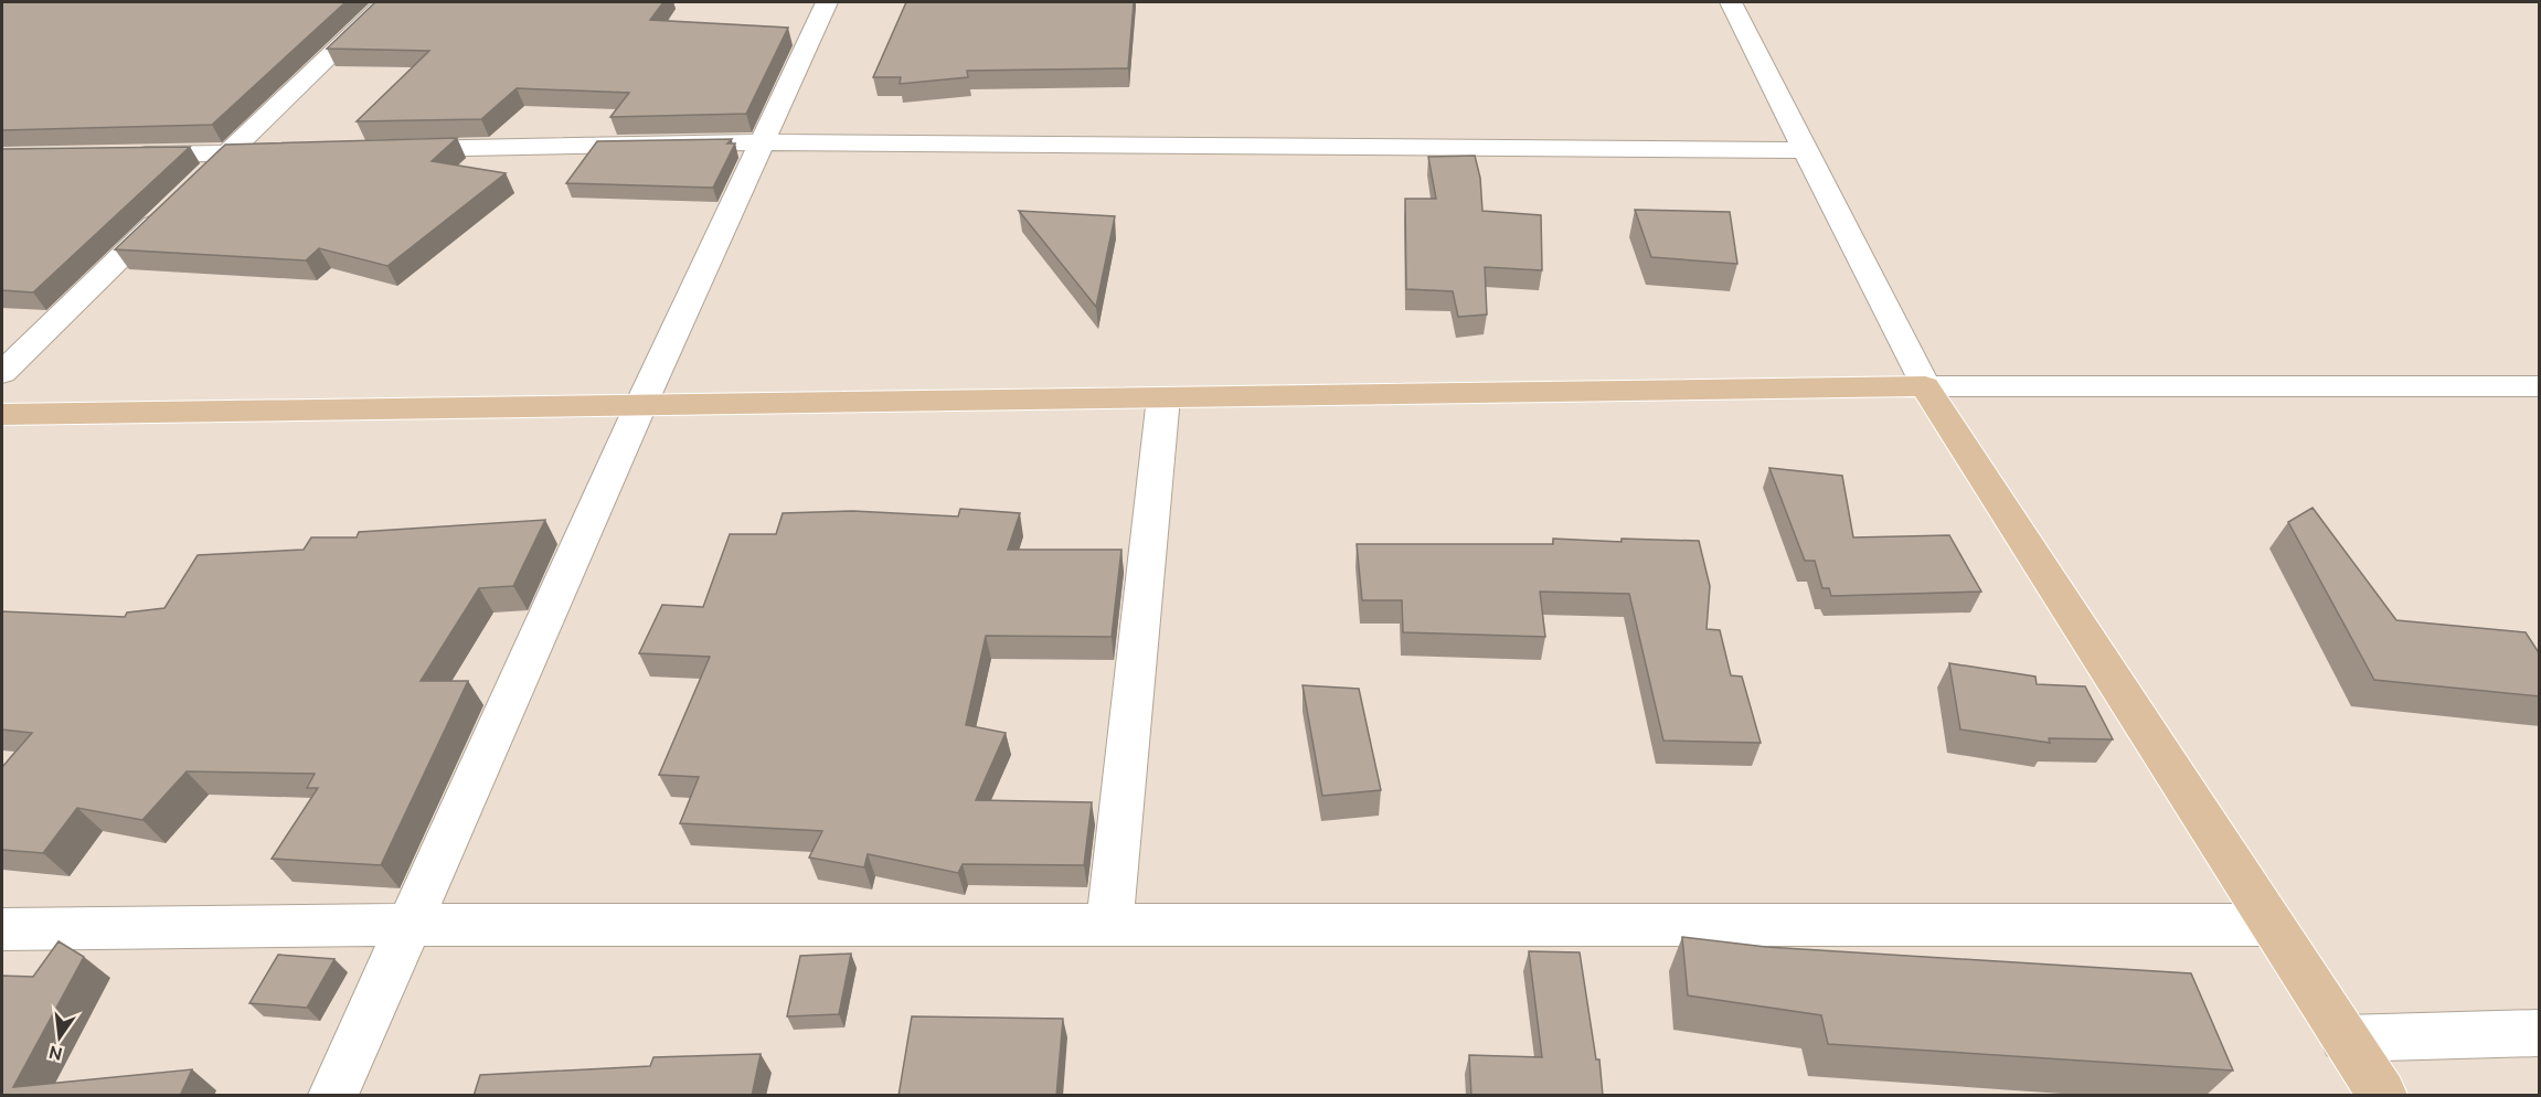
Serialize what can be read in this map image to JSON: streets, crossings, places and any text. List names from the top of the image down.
{
  "north": "bottom"
}
